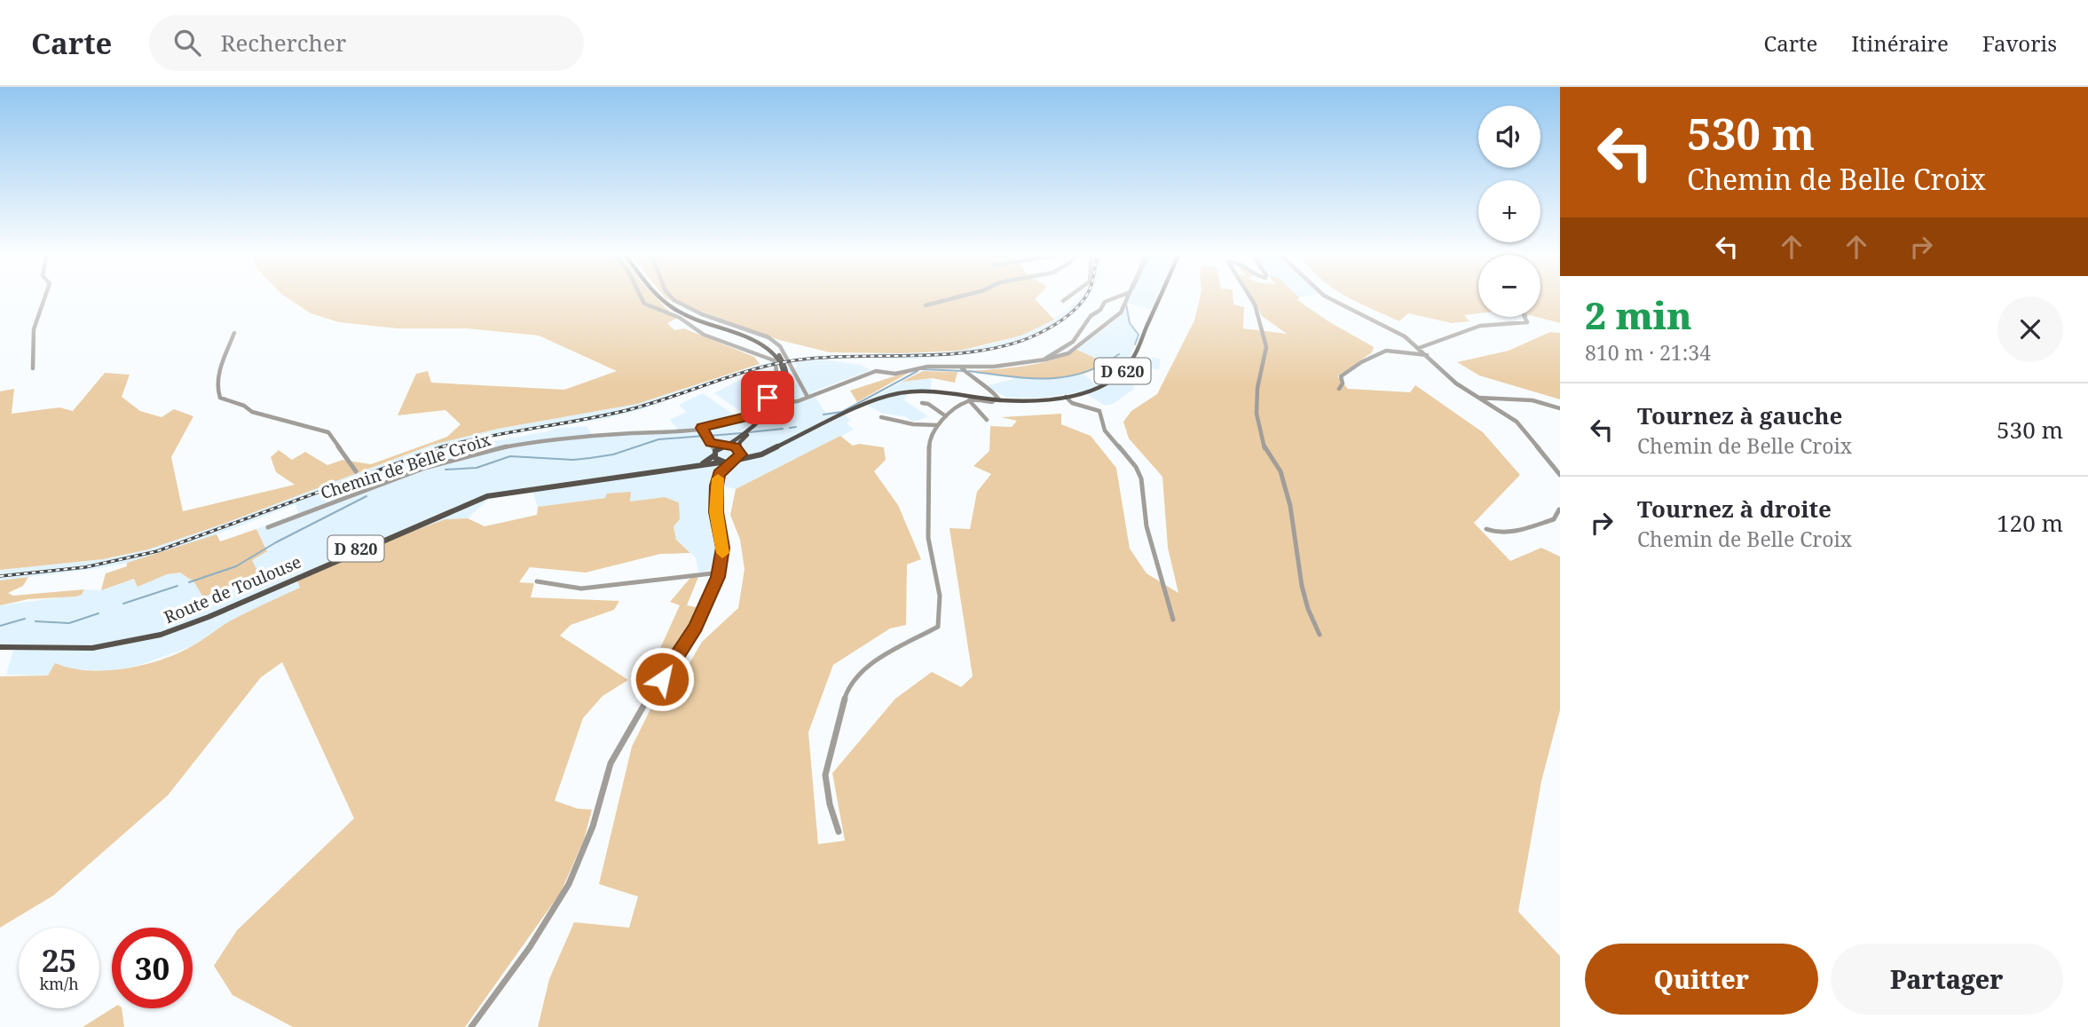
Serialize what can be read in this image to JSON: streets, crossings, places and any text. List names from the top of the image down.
{
  "streets": {
    "main road": ["D 620", "D 820", "Route de Toulouse"],
    "street": ["Chemin de Belle Croix"]
  },
  "crossings": [
    ["D 620", "Route de Toulouse"]
  ],
  "page": {
    "header": "Carte",
    "search": "Rechercher",
    "nav": ["Carte", "Itinéraire", "Favoris"],
    "turn": ["530 m", "Chemin de Belle Croix"],
    "map_buttons": ["+", "−"],
    "heading": ["2 min", "810 m · 21:34"],
    "list": [
      {
        "name": "Tournez à gauche",
        "note": "Chemin de Belle Croix",
        "value": "530 m"
      },
      {
        "name": "Tournez à droite",
        "note": "Chemin de Belle Croix",
        "value": "120 m"
      }
    ],
    "speed": "25 km/h",
    "limit": "30",
    "buttons": ["Quitter", "Partager"]
  }
}
